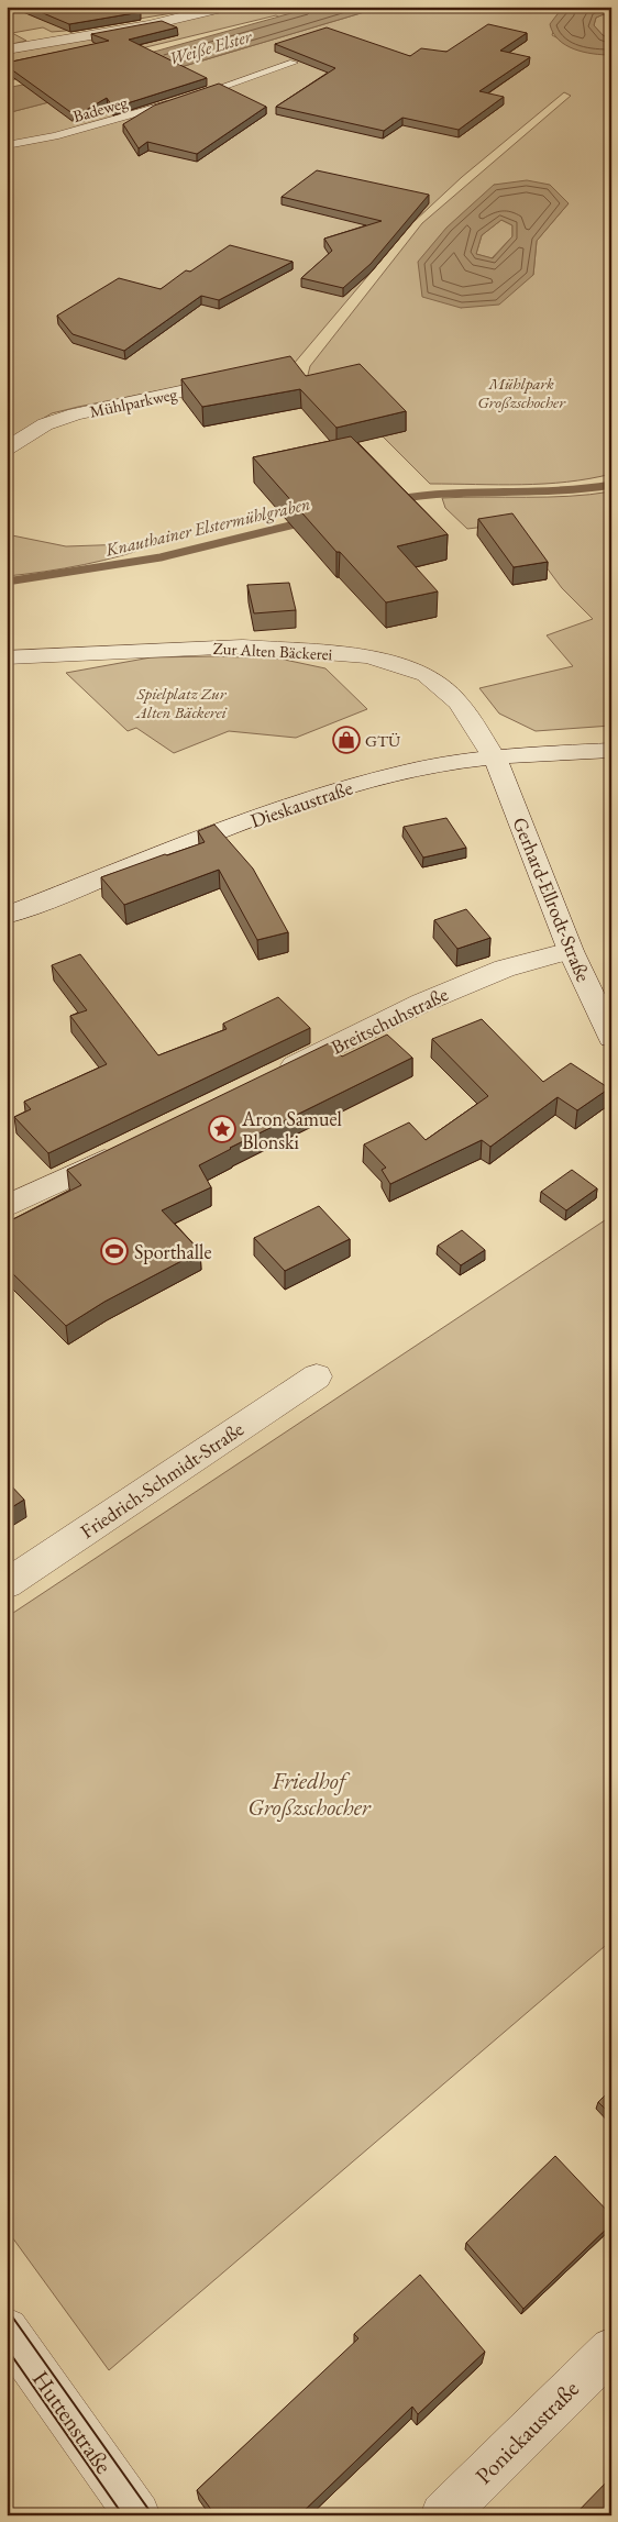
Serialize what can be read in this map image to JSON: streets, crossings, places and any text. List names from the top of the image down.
{
  "streets": {
    "street": [
      "Mühlparkweg",
      "Zur Alten Bäckerei",
      "Dieskaustraße",
      "Gerhard-Ellrodt-Straße",
      "Breitschuhstraße",
      "Friedrich-Schmidt-Straße",
      "Huttenstraße",
      "Ponickaustraße"
    ],
    "lane": ["Badeweg"]
  },
  "crossings": [
    ["Zur Alten Bäckerei", "Dieskaustraße"],
    ["Zur Alten Bäckerei", "Gerhard-Ellrodt-Straße"],
    ["Dieskaustraße", "Gerhard-Ellrodt-Straße"],
    ["Gerhard-Ellrodt-Straße", "Breitschuhstraße"]
  ],
  "water": ["Weiße Elster", "Knauthainer Elstermühlgraben"],
  "parks": ["Mühlpark Großzschocher", "Spielplatz Zur Alten Bäckerei", "Friedhof Großzschocher"],
  "places": {
    "shop": ["GTÜ"],
    "place": ["Aron Samuel Blonski"],
    "sports": ["Sporthalle"]
  }
}
